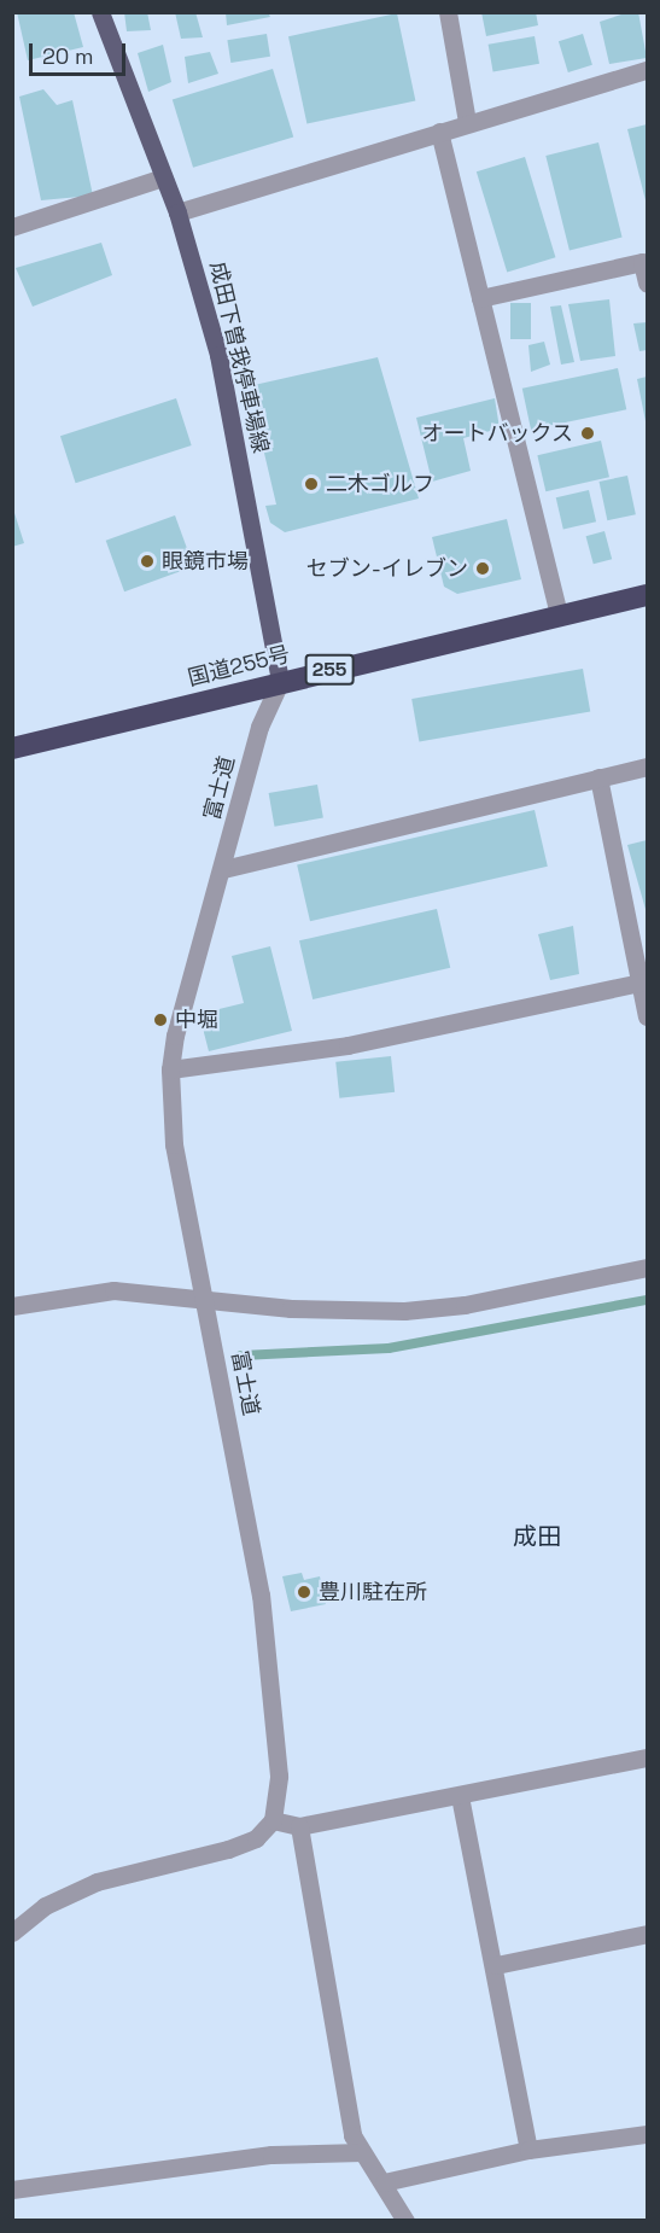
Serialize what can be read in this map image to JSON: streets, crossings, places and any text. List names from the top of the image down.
{
  "streets": {
    "highway": ["国道255号", "255"],
    "main road": ["成田下曽我停車場線"],
    "street": ["富士道"]
  },
  "crossings": [
    ["成田下曽我停車場線", "国道255号"],
    ["成田下曽我停車場線", "富士道"],
    ["国道255号", "富士道"]
  ],
  "districts": ["成田"],
  "places": [
    "オートバックス",
    "二木ゴルフ",
    "眼鏡市場",
    "セブン-イレブン",
    "中堀",
    "豊川駐在所"
  ],
  "scale_bar": "20 m"
}
